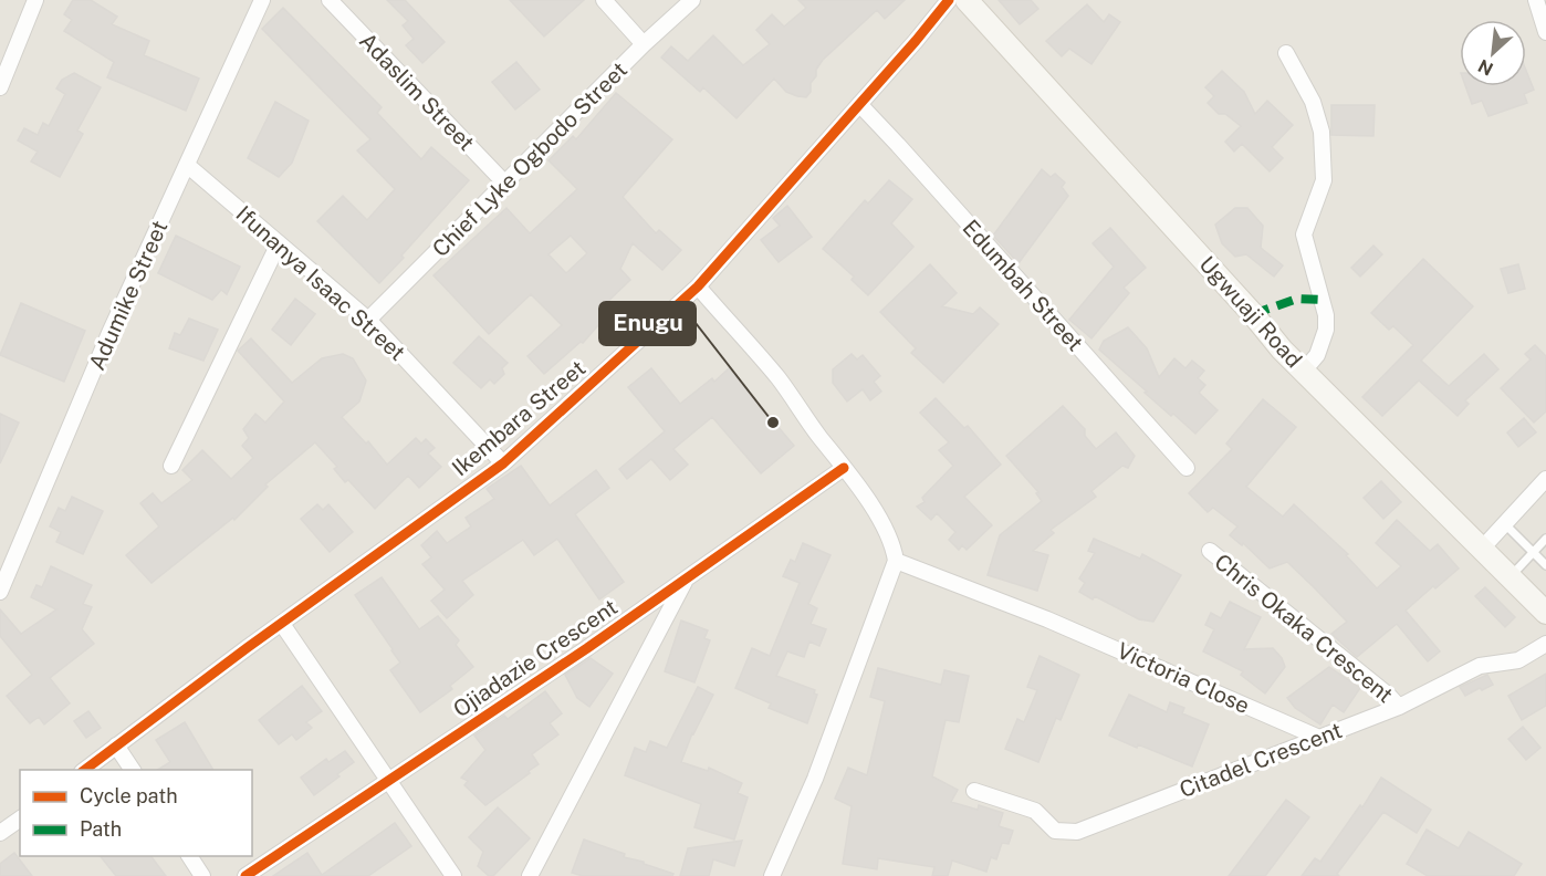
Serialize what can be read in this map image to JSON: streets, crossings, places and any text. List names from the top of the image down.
{
  "streets": {
    "main road": ["Ugwuaji Road"],
    "street": [
      "Adaslim Street",
      "Chief Lyke Ogbodo Street",
      "Ifunanya Isaac Street",
      "Edumbah Street",
      "Adumike Street",
      "Ikembara Street",
      "Chris Okaka Crescent",
      "Ojiadazie Crescent",
      "Victoria Close",
      "Citadel Crescent"
    ]
  },
  "crossings": [
    ["Adaslim Street", "Chief Lyke Ogbodo Street"],
    ["Chief Lyke Ogbodo Street", "Ifunanya Isaac Street"],
    ["Ifunanya Isaac Street", "Adumike Street"],
    ["Ifunanya Isaac Street", "Ikembara Street"],
    ["Edumbah Street", "Ikembara Street"],
    ["Chris Okaka Crescent", "Citadel Crescent"],
    ["Victoria Close", "Citadel Crescent"]
  ],
  "places": ["Enugu"],
  "legend": ["Cycle path", "Path"],
  "north": "bottom left"
}
